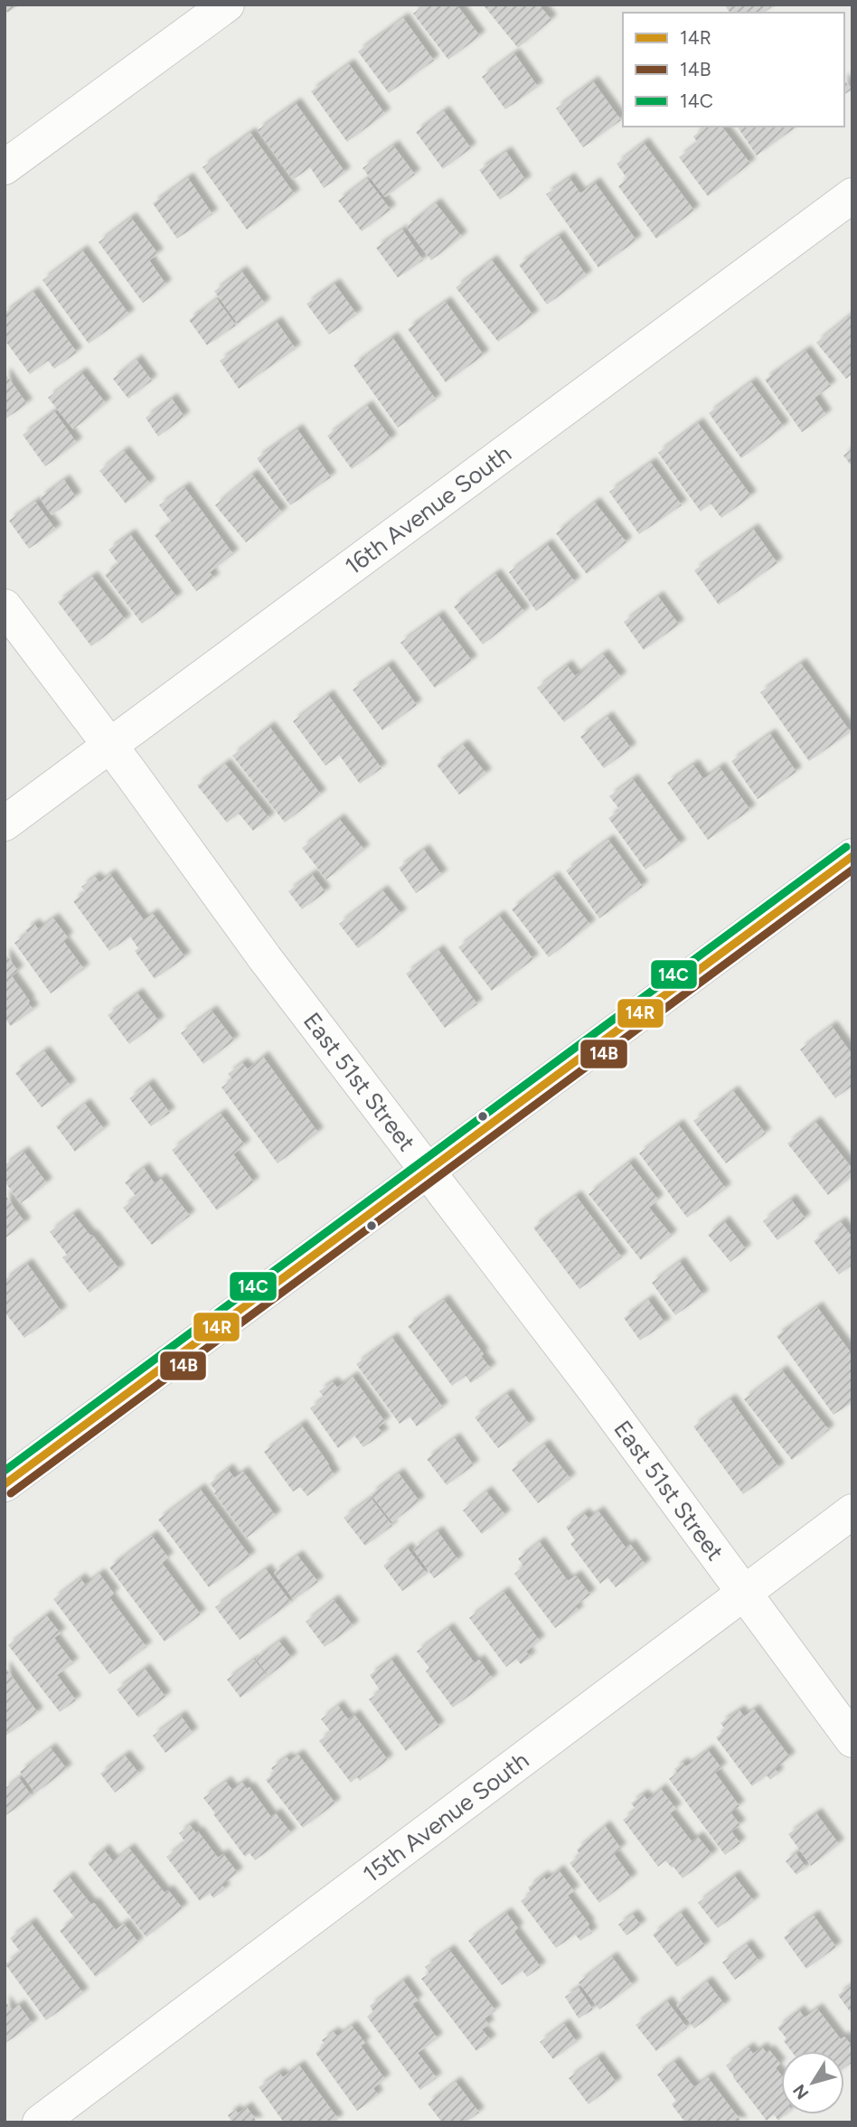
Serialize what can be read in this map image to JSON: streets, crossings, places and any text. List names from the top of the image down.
{
  "streets": {
    "street": ["16th Avenue South", "East 51st Street", "15th Avenue South"]
  },
  "crossings": [
    ["16th Avenue South", "East 51st Street"],
    ["East 51st Street", "15th Avenue South"]
  ],
  "lines": ["transit line 14C", "transit line 14R", "transit line 14B"],
  "legend": ["14R", "14B", "14C"],
  "north": "bottom left"
}
